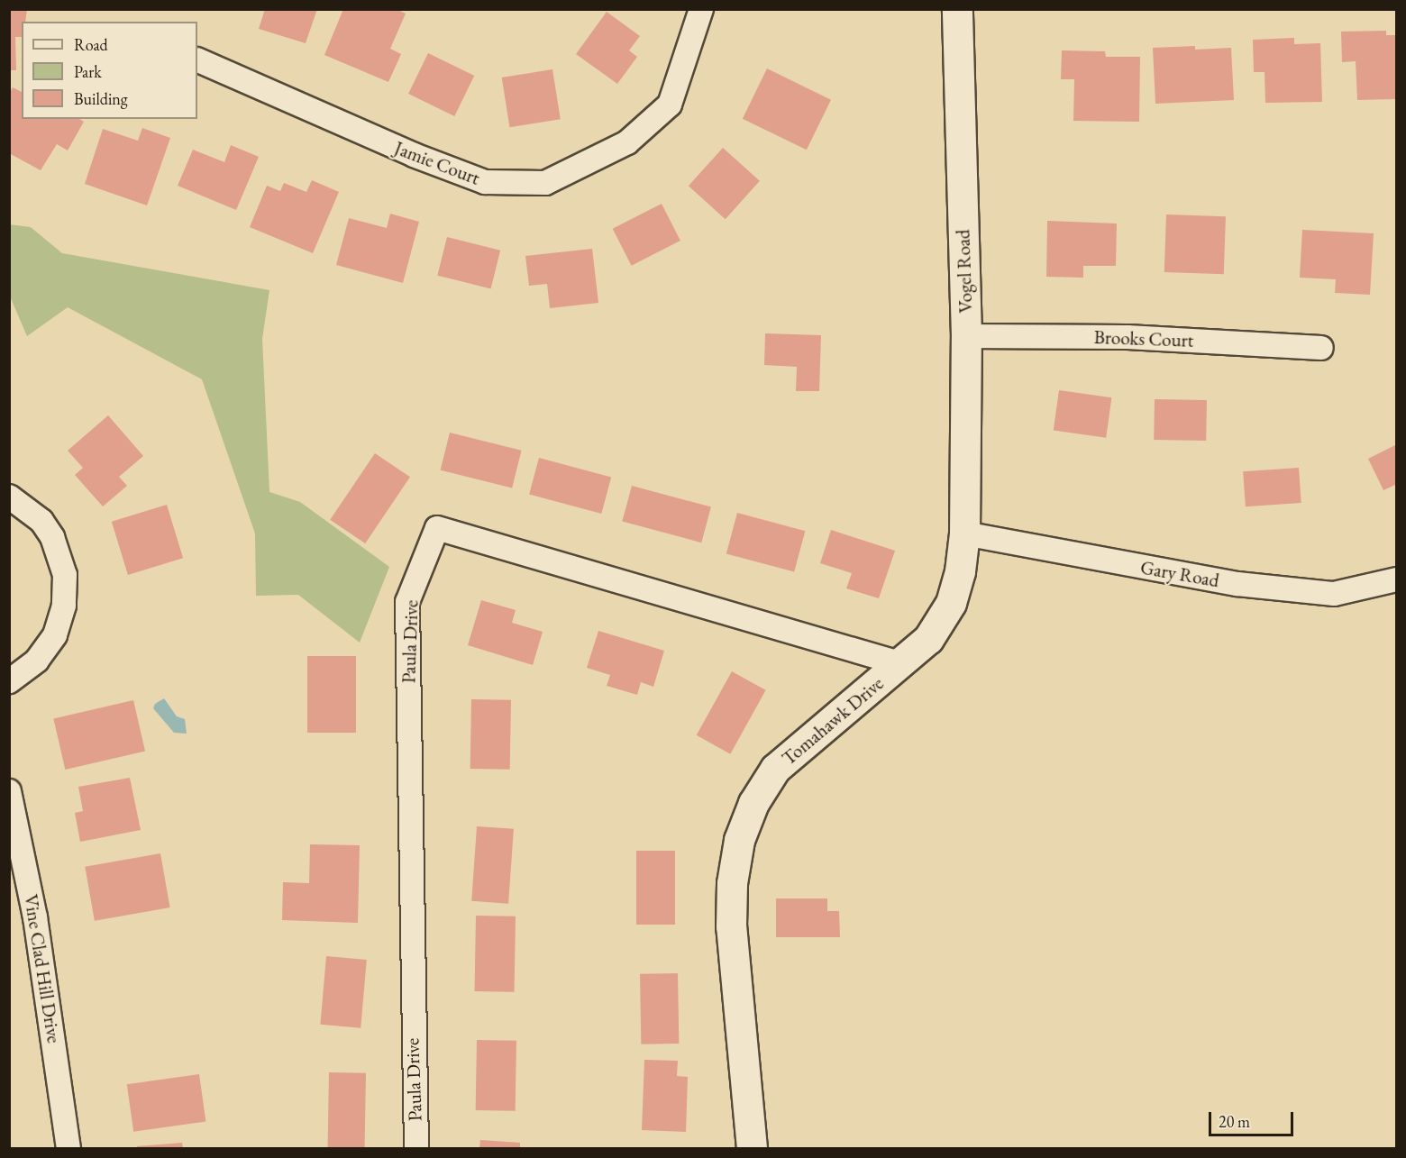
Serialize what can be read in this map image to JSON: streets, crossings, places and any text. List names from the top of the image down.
{
  "streets": {
    "street": [
      "Jamie Court",
      "Vogel Road",
      "Brooks Court",
      "Gary Road",
      "Paula Drive",
      "Tomahawk Drive",
      "Vine Clad Hill Drive"
    ]
  },
  "crossings": [
    ["Vogel Road", "Brooks Court"],
    ["Vogel Road", "Gary Road"],
    ["Vogel Road", "Tomahawk Drive"],
    ["Gary Road", "Tomahawk Drive"],
    ["Paula Drive", "Tomahawk Drive"]
  ],
  "legend": ["Road", "Park", "Building"],
  "scale_bar": "20 m"
}
